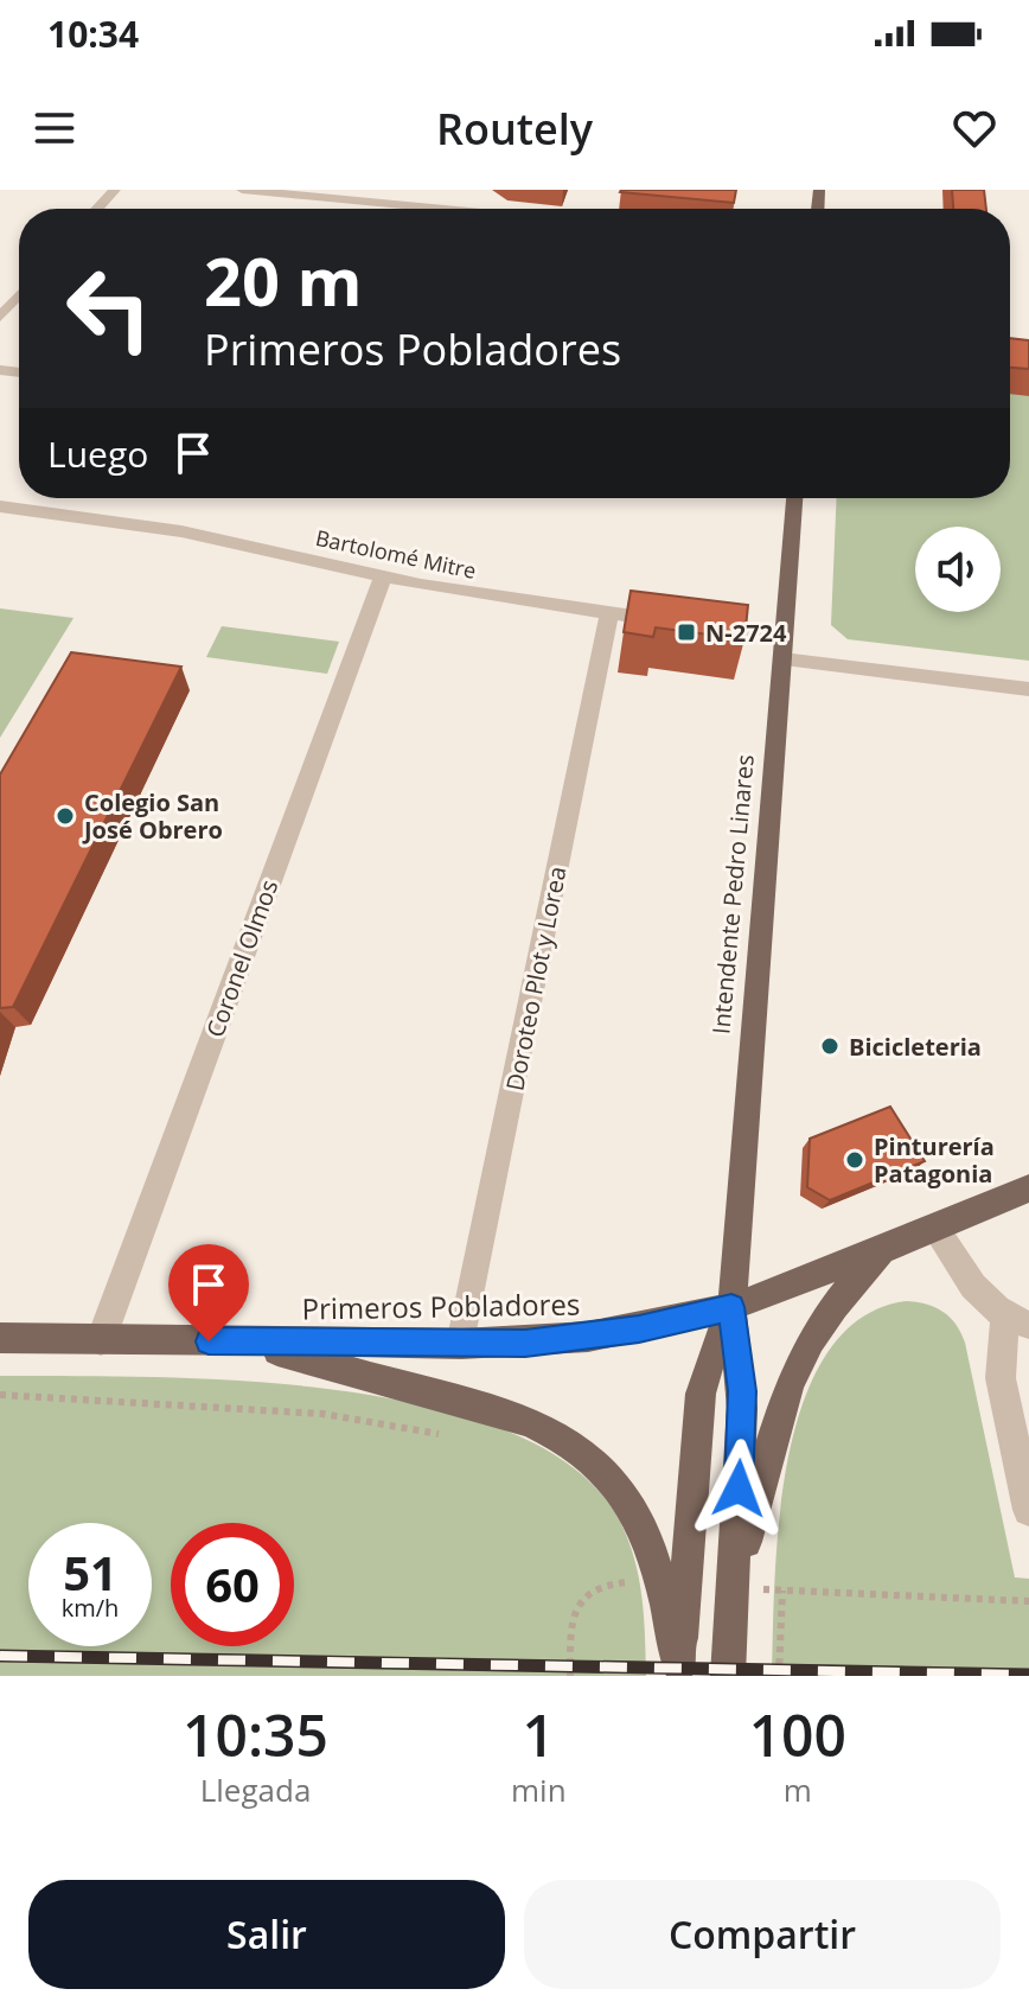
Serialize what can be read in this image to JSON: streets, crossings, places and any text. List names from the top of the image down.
{
  "streets": {
    "main road": ["Intendente Pedro Linares", "Primeros Pobladores"],
    "street": ["Bartolomé Mitre", "Coronel Olmos", "Doroteo Plot y Lorea"]
  },
  "crossings": [
    ["Bartolomé Mitre", "Intendente Pedro Linares"],
    ["Bartolomé Mitre", "Coronel Olmos"],
    ["Bartolomé Mitre", "Doroteo Plot y Lorea"],
    ["Intendente Pedro Linares", "Primeros Pobladores"],
    ["Coronel Olmos", "Primeros Pobladores"],
    ["Doroteo Plot y Lorea", "Primeros Pobladores"]
  ],
  "places": {
    "transit": ["N-2724"],
    "other": ["Colegio San José Obrero", "Bicicleteria", "Pinturería Patagonia"]
  },
  "page": {
    "status": "10:34",
    "header": "Routely",
    "turn": ["20 m", "Primeros Pobladores"],
    "then": "Luego",
    "speed": "51 km/h",
    "limit": "60",
    "eta": [
      "10:35",
      "Llegada",
      "1",
      "min",
      "100",
      "m"
    ],
    "buttons": ["Salir", "Compartir"]
  }
}
